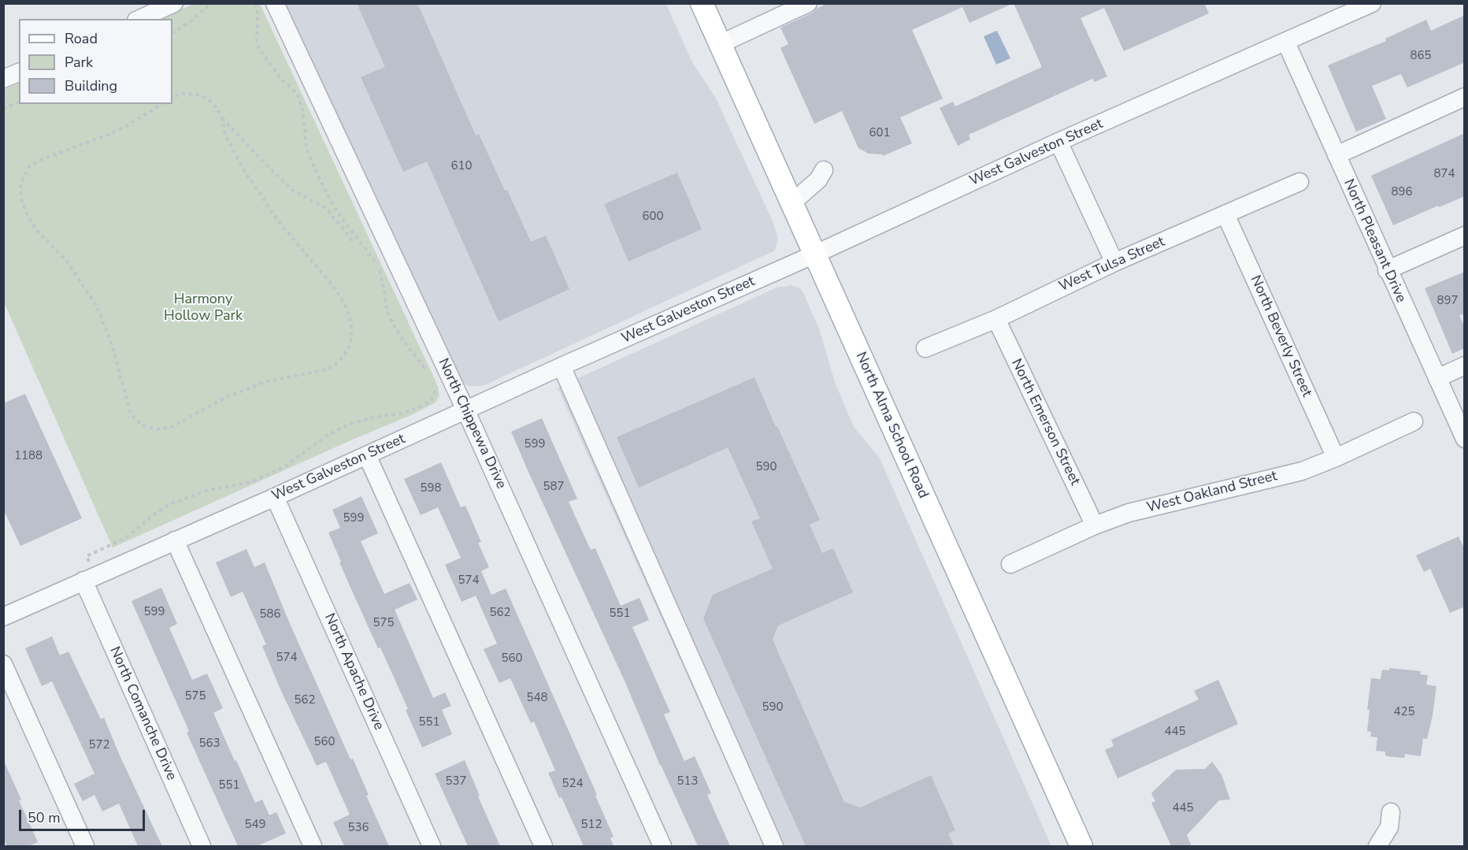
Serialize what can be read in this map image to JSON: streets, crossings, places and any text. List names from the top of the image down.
{
  "streets": {
    "main road": ["North Alma School Road"],
    "street": [
      "West Galveston Street",
      "North Pleasant Drive",
      "West Tulsa Street",
      "North Beverly Street",
      "North Emerson Street",
      "North Chippewa Drive",
      "West Oakland Street",
      "North Apache Drive",
      "North Comanche Drive"
    ]
  },
  "crossings": [
    ["West Galveston Street", "North Pleasant Drive"],
    ["West Galveston Street", "North Chippewa Drive"],
    ["West Galveston Street", "North Alma School Road"],
    ["West Galveston Street", "North Apache Drive"],
    ["West Galveston Street", "North Comanche Drive"],
    ["West Tulsa Street", "North Beverly Street"],
    ["West Tulsa Street", "North Emerson Street"],
    ["North Beverly Street", "West Oakland Street"],
    ["North Emerson Street", "West Oakland Street"]
  ],
  "parks": ["Harmony Hollow Park"],
  "house_numbers": [
    "865",
    "601",
    "610",
    "874",
    "896",
    "600",
    "897",
    "599",
    "1188",
    "590",
    "587",
    "598",
    "599",
    "574",
    "599",
    "562",
    "551",
    "586",
    "575",
    "574",
    "560",
    "575",
    "548",
    "562",
    "590",
    "425",
    "551",
    "445",
    "560",
    "563",
    "572",
    "537",
    "513",
    "524",
    "551",
    "445",
    "549",
    "512",
    "536"
  ],
  "legend": ["Road", "Park", "Building"],
  "scale_bar": "50 m"
}
